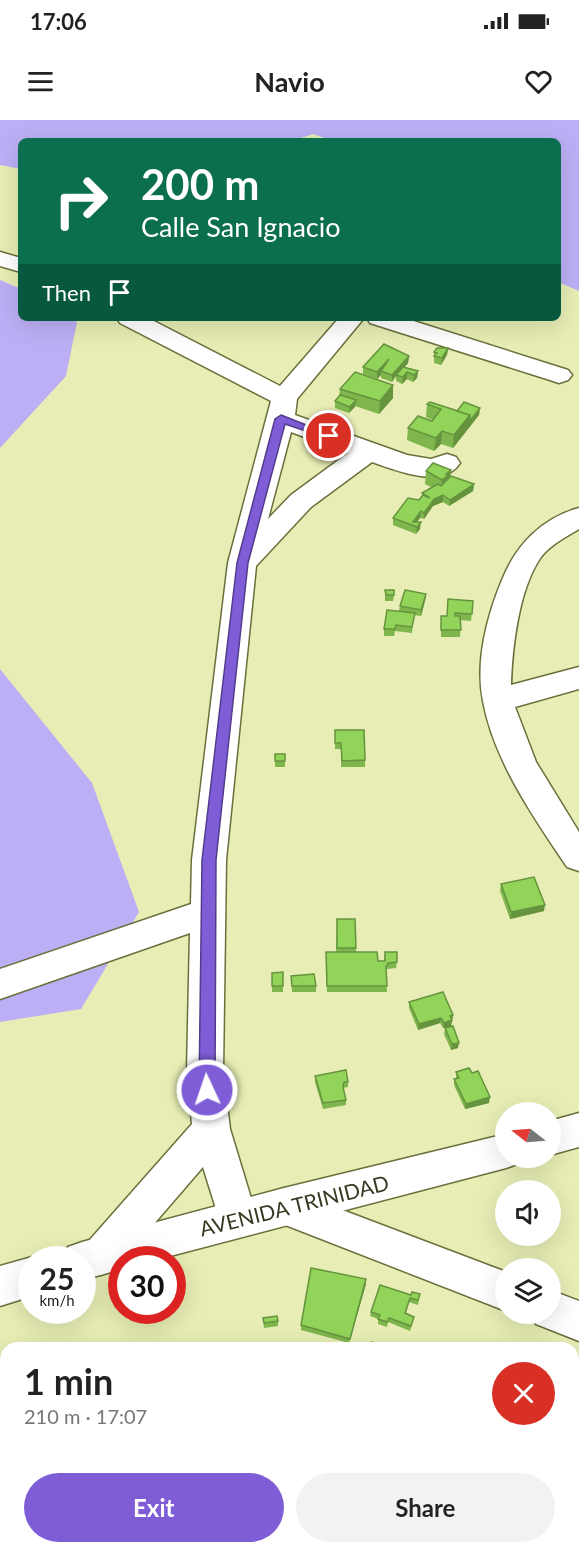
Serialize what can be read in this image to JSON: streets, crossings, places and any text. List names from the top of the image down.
{
  "streets": {
    "street": ["AVENIDA TRINIDAD"]
  },
  "north": "left",
  "page": {
    "status": "17:06",
    "header": "Navio",
    "turn": ["200 m", "Calle San Ignacio"],
    "then": "Then",
    "speed": "25 km/h",
    "limit": "30",
    "heading": ["1 min", "210 m · 17:07"],
    "buttons": ["Exit", "Share"]
  }
}
